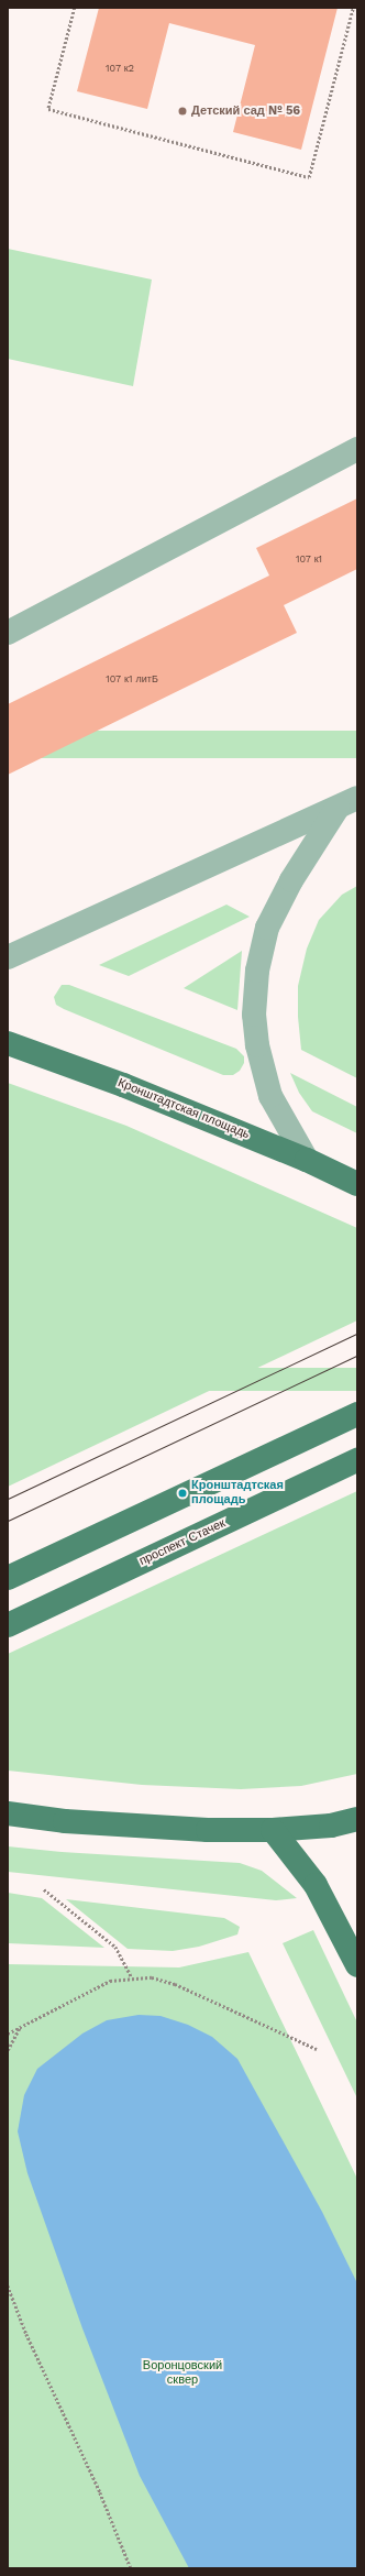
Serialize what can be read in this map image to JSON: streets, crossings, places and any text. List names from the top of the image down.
{
  "streets": {
    "main road": ["Кронштадтская площадь", "проспект Стачек"]
  },
  "parks": ["Воронцовский сквер"],
  "places": ["Детский сад № 56", "Кронштадтская площадь"],
  "house_numbers": ["107 к2", "107 к1", "107 к1 литБ"]
}
